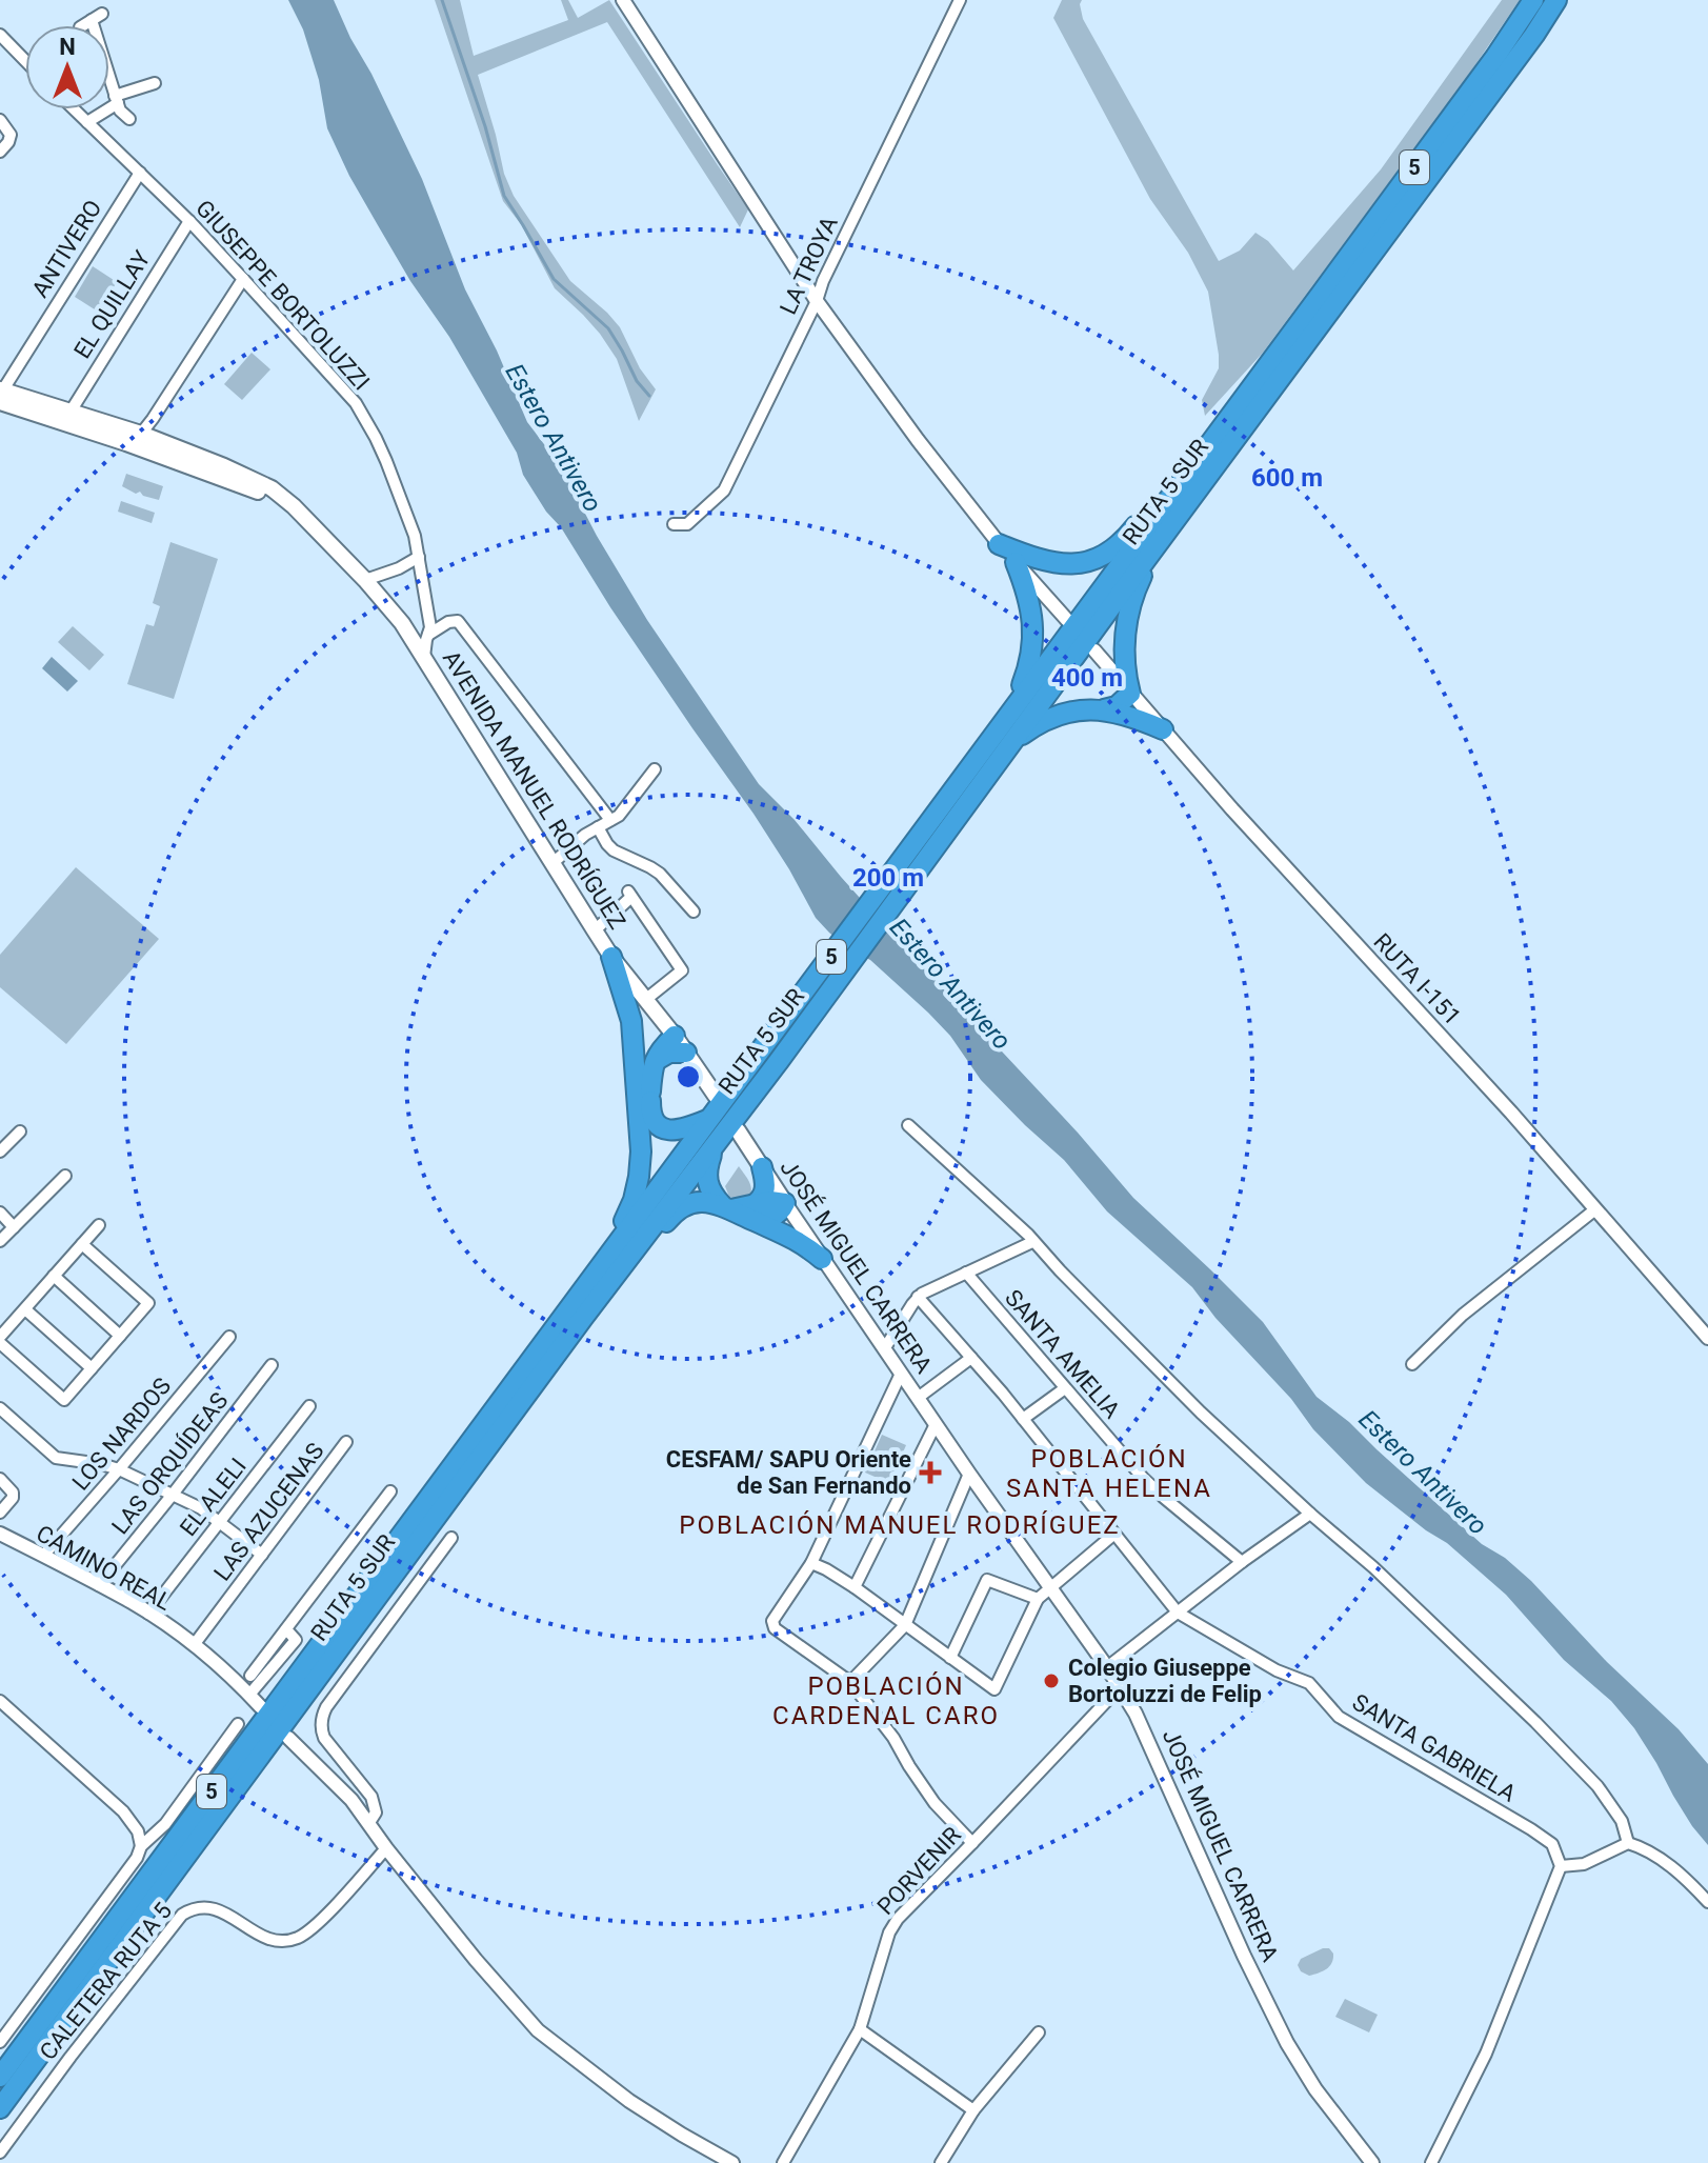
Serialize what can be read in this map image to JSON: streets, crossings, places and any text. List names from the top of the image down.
{
  "streets": {
    "highway": ["5", "RUTA 5 SUR"],
    "main road": ["AVENIDA MANUEL RODRÍGUEZ", "JOSÉ MIGUEL CARRERA"],
    "street": [
      "ANTIVERO",
      "LA TROYA",
      "GIUSEPPE BORTOLUZZI",
      "EL QUILLAY",
      "RUTA I-151",
      "SANTA AMELIA",
      "LOS NARDOS",
      "LAS ORQUÍDEAS",
      "EL ALELI",
      "LAS AZUCENAS",
      "CAMINO REAL",
      "SANTA GABRIELA",
      "PORVENIR",
      "CALETERA RUTA 5"
    ]
  },
  "crossings": [
    ["ANTIVERO", "GIUSEPPE BORTOLUZZI"],
    ["ANTIVERO", "AVENIDA MANUEL RODRÍGUEZ"],
    ["GIUSEPPE BORTOLUZZI", "EL QUILLAY"],
    ["GIUSEPPE BORTOLUZZI", "AVENIDA MANUEL RODRÍGUEZ"],
    ["EL QUILLAY", "AVENIDA MANUEL RODRÍGUEZ"],
    ["JOSÉ MIGUEL CARRERA", "PORVENIR"],
    ["LOS NARDOS", "CAMINO REAL"],
    ["LAS ORQUÍDEAS", "CAMINO REAL"],
    ["EL ALELI", "CAMINO REAL"],
    ["LAS AZUCENAS", "CAMINO REAL"]
  ],
  "districts": ["POBLACIÓN SANTA HELENA", "POBLACIÓN MANUEL RODRÍGUEZ", "POBLACIÓN CARDENAL CARO"],
  "water": ["Estero Antivero"],
  "places": {
    "health": ["CESFAM/ SAPU Oriente de San Fernando"],
    "other": ["Colegio Giuseppe Bortoluzzi de Felip"]
  },
  "north": "top",
  "rings": ["600 m", "400 m", "200 m"]
}
